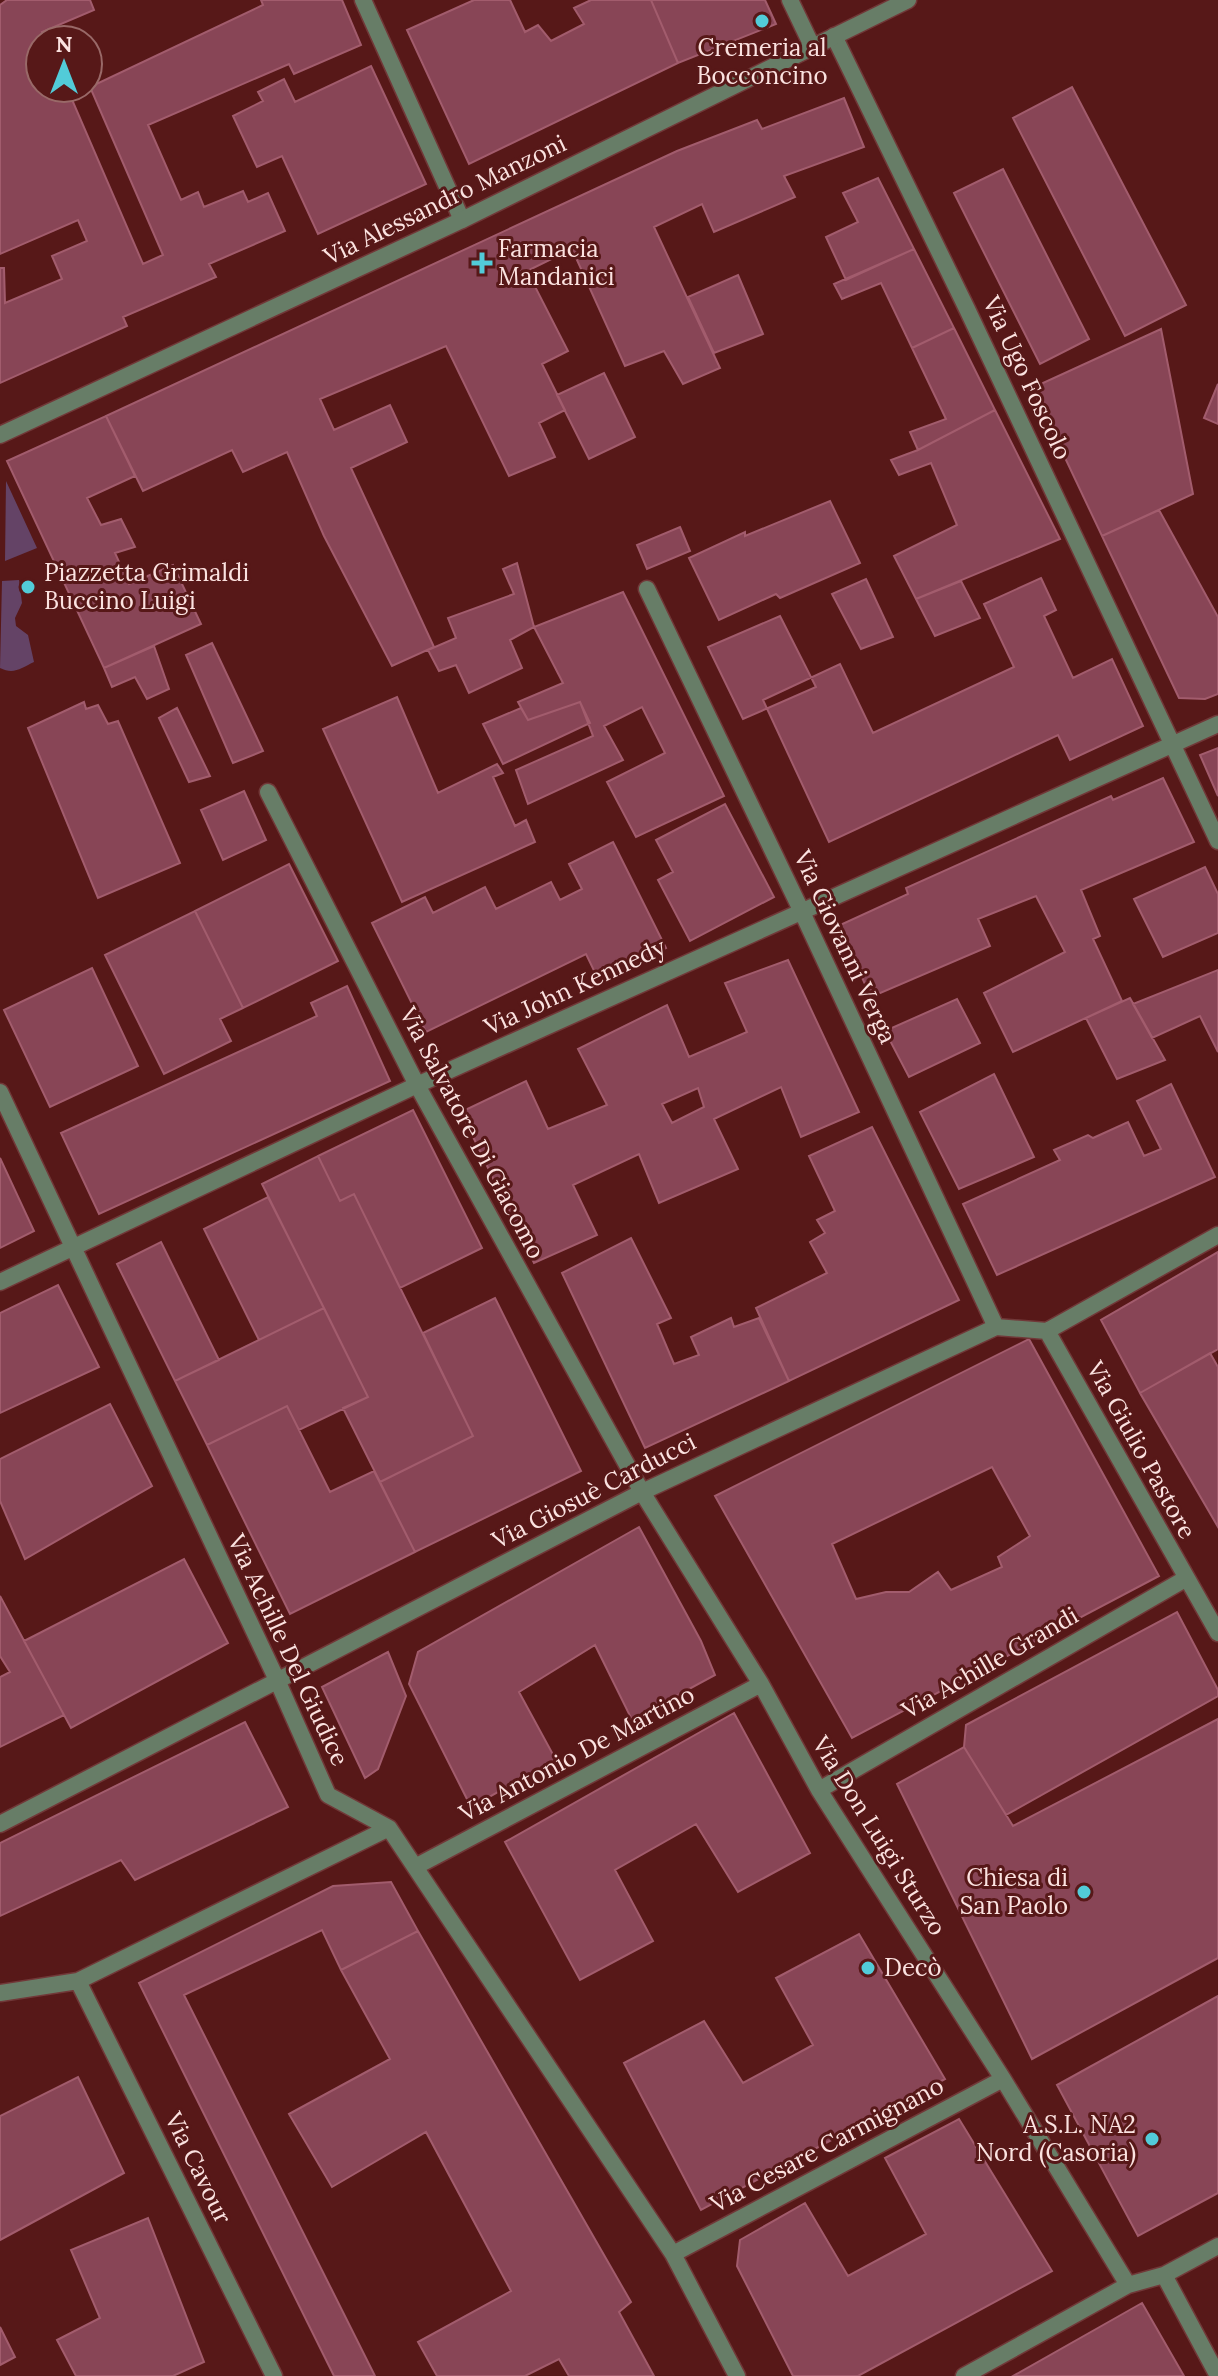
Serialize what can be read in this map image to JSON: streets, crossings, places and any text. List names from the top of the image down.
{
  "streets": {
    "street": [
      "Via Alessandro Manzoni",
      "Via Ugo Foscolo",
      "Via Giovanni Verga",
      "Via John Kennedy",
      "Via Salvatore Di Giacomo",
      "Via Giulio Pastore",
      "Via Giosuè Carducci",
      "Via Achille Del Giudice",
      "Via Achille Grandi",
      "Via Antonio De Martino",
      "Via Don Luigi Sturzo",
      "Via Cesare Carmignano",
      "Via Cavour"
    ]
  },
  "crossings": [
    ["Via Alessandro Manzoni", "Via Ugo Foscolo"],
    ["Via Ugo Foscolo", "Via John Kennedy"],
    ["Via Giovanni Verga", "Via John Kennedy"],
    ["Via Giovanni Verga", "Via Giosuè Carducci"],
    ["Via John Kennedy", "Via Salvatore Di Giacomo"],
    ["Via John Kennedy", "Via Achille Del Giudice"],
    ["Via Salvatore Di Giacomo", "Via Giosuè Carducci"],
    ["Via Salvatore Di Giacomo", "Via Don Luigi Sturzo"],
    ["Via Giulio Pastore", "Via Giosuè Carducci"],
    ["Via Giulio Pastore", "Via Achille Grandi"],
    ["Via Giosuè Carducci", "Via Achille Del Giudice"],
    ["Via Giosuè Carducci", "Via Don Luigi Sturzo"],
    ["Via Achille Del Giudice", "Via Antonio De Martino"],
    ["Via Achille Del Giudice", "Via Cesare Carmignano"],
    ["Via Achille Grandi", "Via Don Luigi Sturzo"],
    ["Via Antonio De Martino", "Via Don Luigi Sturzo"],
    ["Via Don Luigi Sturzo", "Via Cesare Carmignano"]
  ],
  "places": {
    "other": [
      "Cremeria al Bocconcino",
      "Piazzetta Grimaldi Buccino Luigi",
      "Chiesa di San Paolo",
      "Decò",
      "A.S.L. NA2 Nord (Casoria)"
    ],
    "health": ["Farmacia Mandanici"]
  },
  "north": "top"
}
